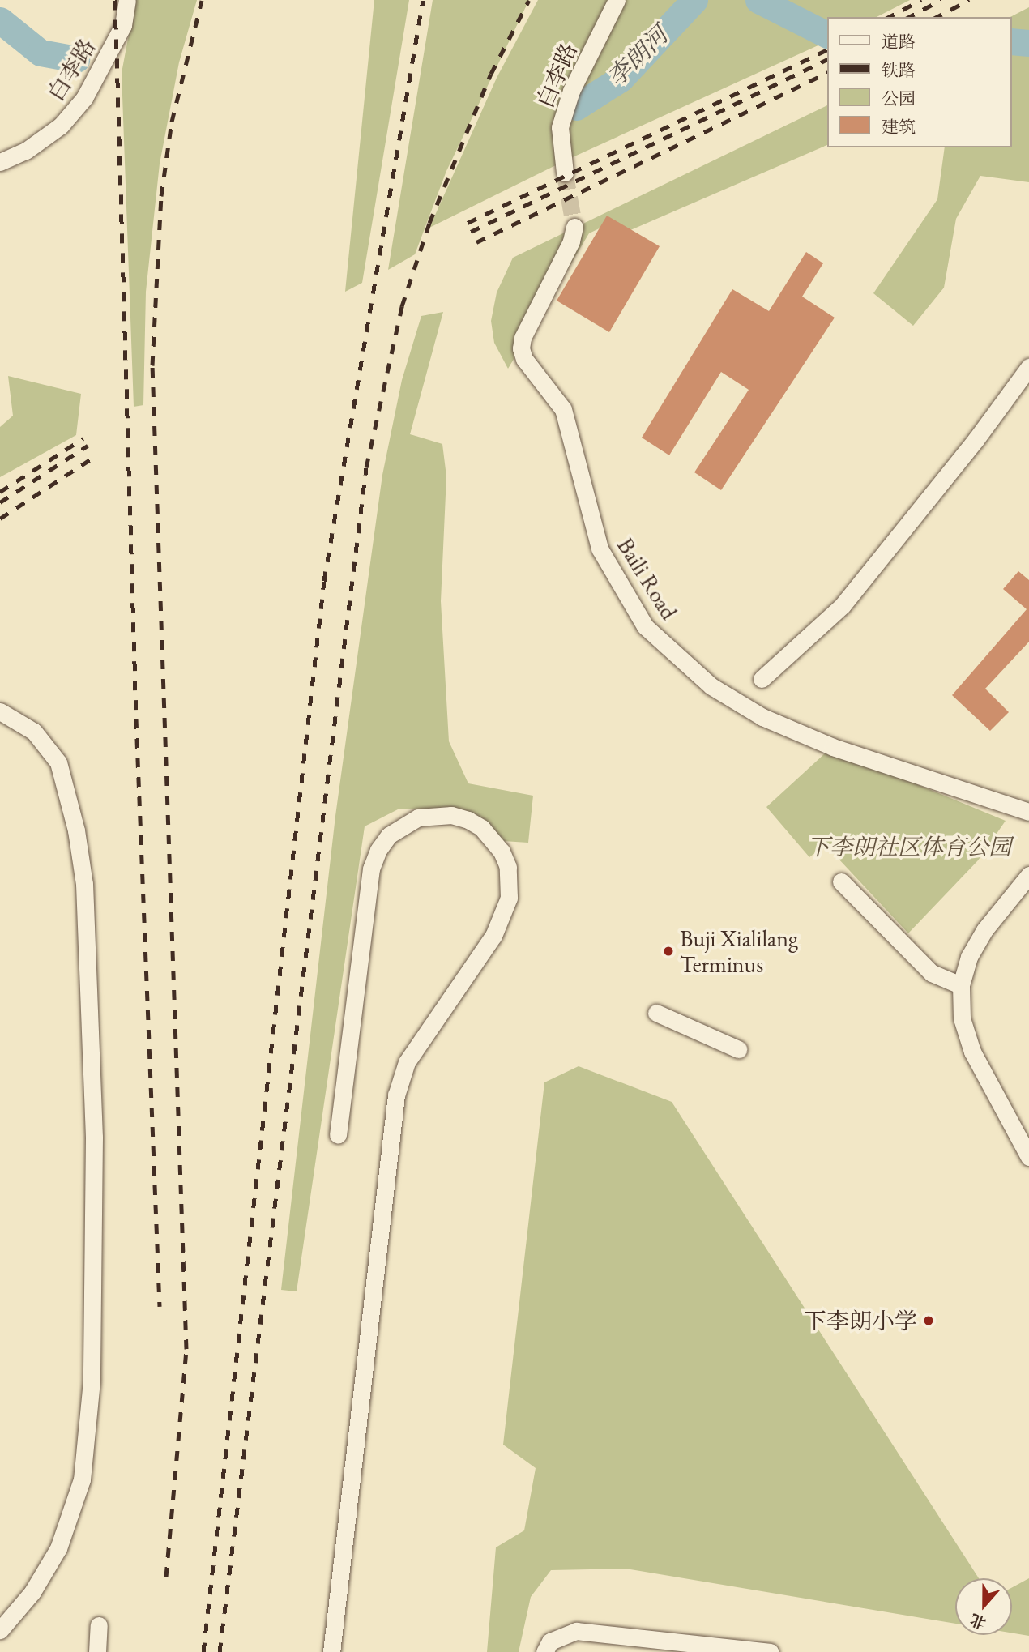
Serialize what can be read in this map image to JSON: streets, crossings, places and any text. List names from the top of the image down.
{
  "streets": {
    "street": ["白李路", "Baili Road"]
  },
  "water": ["李朗河"],
  "parks": ["下李朗社区体育公园"],
  "places": ["Buji Xialilang Terminus", "下李朗小学"],
  "legend": [
    "道路",
    "铁路",
    "公园",
    "建筑"
  ],
  "north": "bottom"
}
